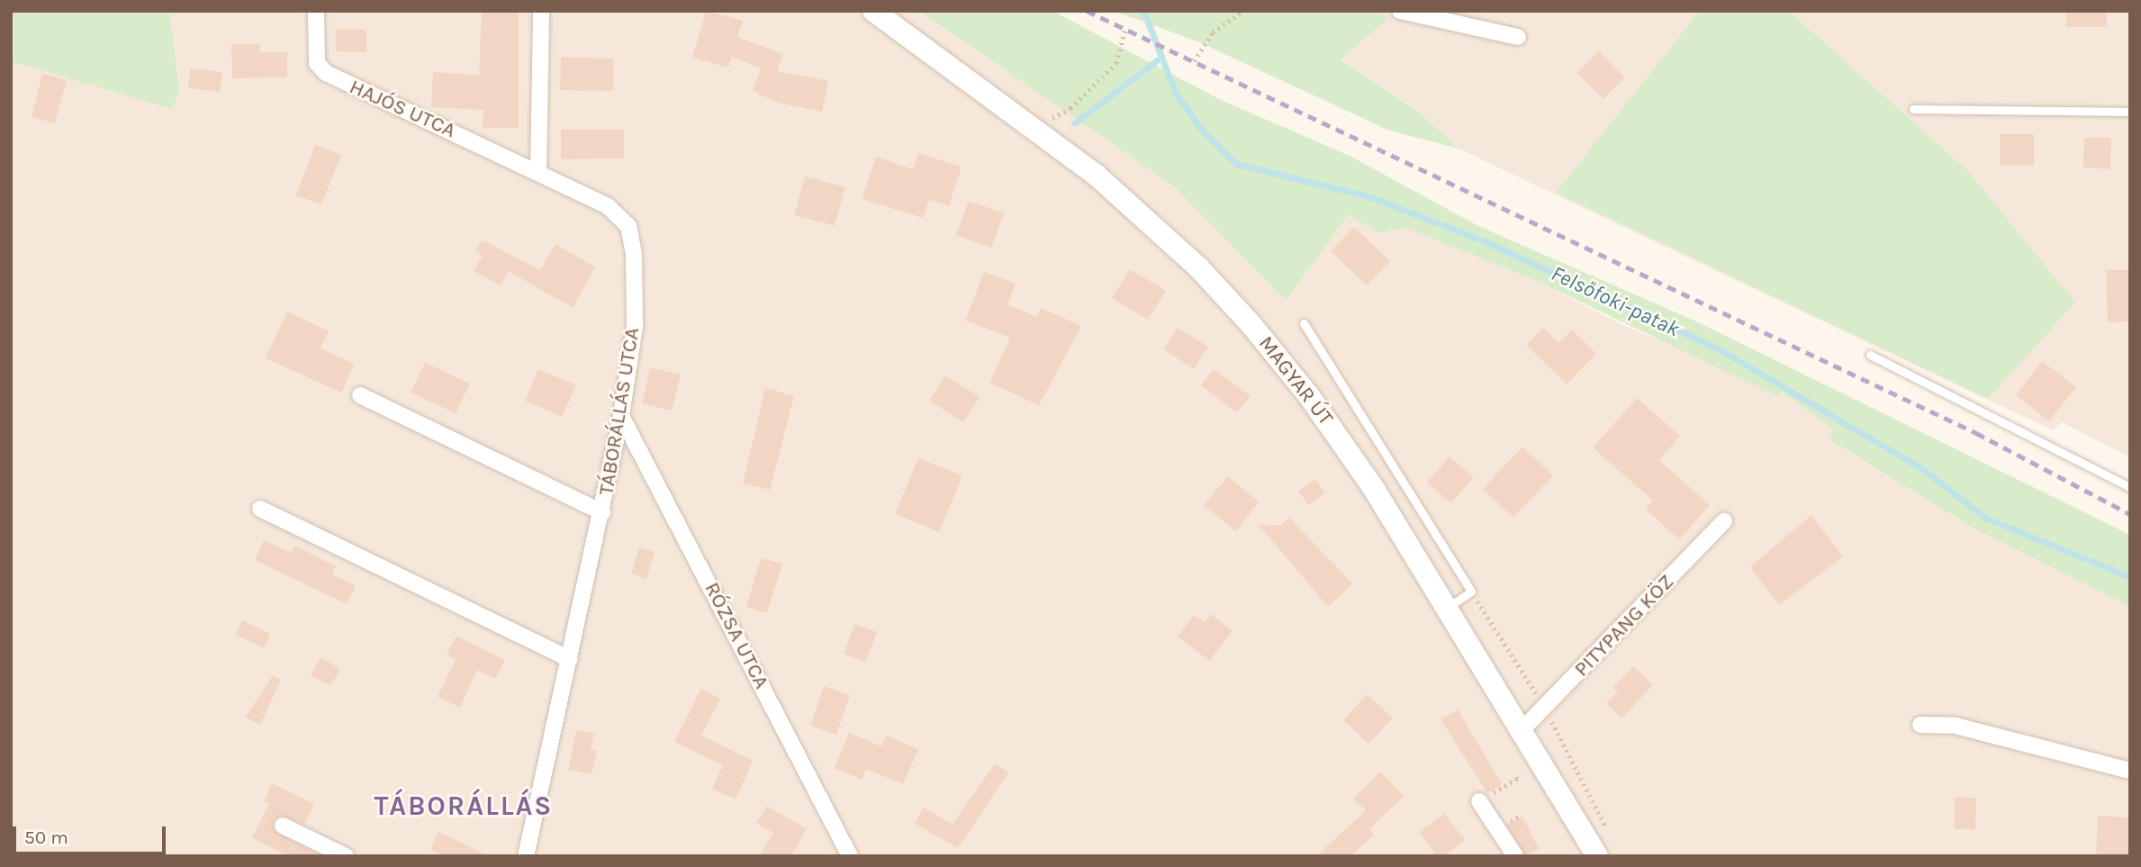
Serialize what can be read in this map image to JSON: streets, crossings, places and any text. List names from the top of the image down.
{
  "streets": {
    "street": [
      "HAJÓS UTCA",
      "MAGYAR ÚT",
      "TÁBORÁLLÁS UTCA",
      "PITYPANG KÖZ",
      "RÓZSA UTCA"
    ]
  },
  "crossings": [
    ["HAJÓS UTCA", "TÁBORÁLLÁS UTCA"],
    ["MAGYAR ÚT", "PITYPANG KÖZ"],
    ["TÁBORÁLLÁS UTCA", "RÓZSA UTCA"]
  ],
  "districts": ["TÁBORÁLLÁS"],
  "water": ["Felsőfoki-patak"],
  "scale_bar": "50 m"
}
